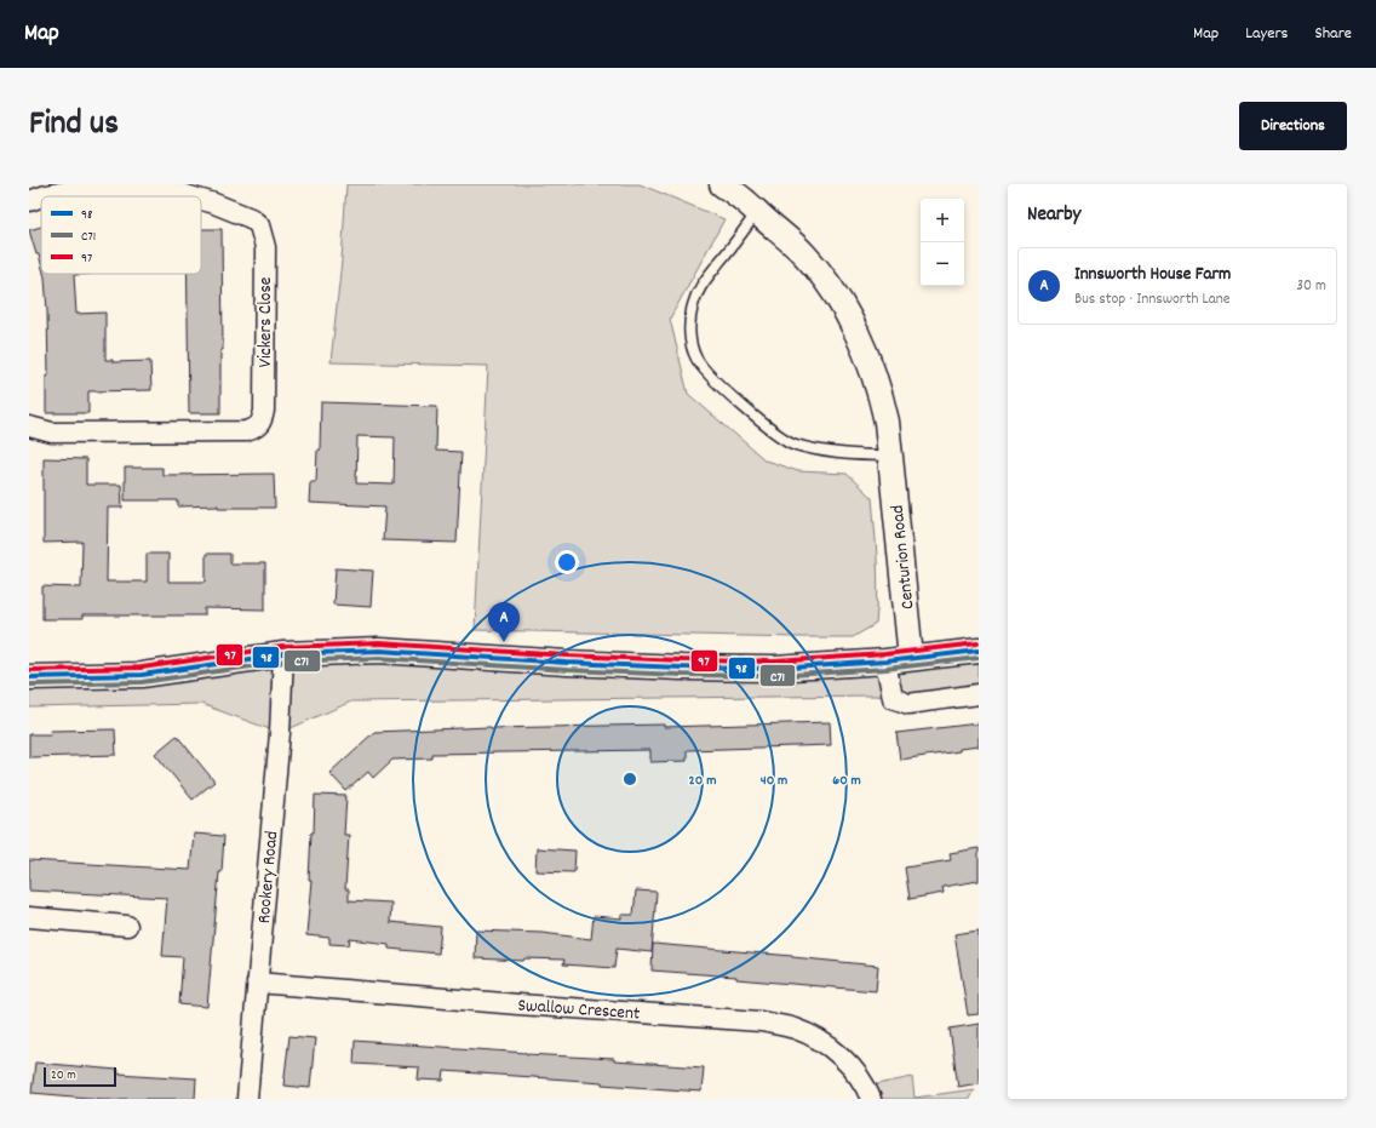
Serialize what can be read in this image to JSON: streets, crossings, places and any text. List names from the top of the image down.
{
  "streets": {
    "street": [
      "Vickers Close",
      "Centurion Road",
      "Rookery Road",
      "Swallow Crescent"
    ]
  },
  "crossings": [
    ["Rookery Road", "Swallow Crescent"]
  ],
  "lines": ["transit line 97", "transit line 98", "transit line C71"],
  "legend": ["98", "C71", "97"],
  "scale_bar": "20 m",
  "page": {
    "header": "Map",
    "nav": ["Map", "Layers", "Share"],
    "title": "Find us",
    "buttons": "Directions",
    "heading": "Nearby",
    "map_buttons": ["+", "−"],
    "list": [
      {
        "mark": "A",
        "name": "Innsworth House Farm",
        "note": "Bus stop · Innsworth Lane",
        "value": "30 m"
      }
    ],
    "pins": "A",
    "scale": "20 m"
  },
  "rings": ["20 m", "40 m", "60 m"]
}
